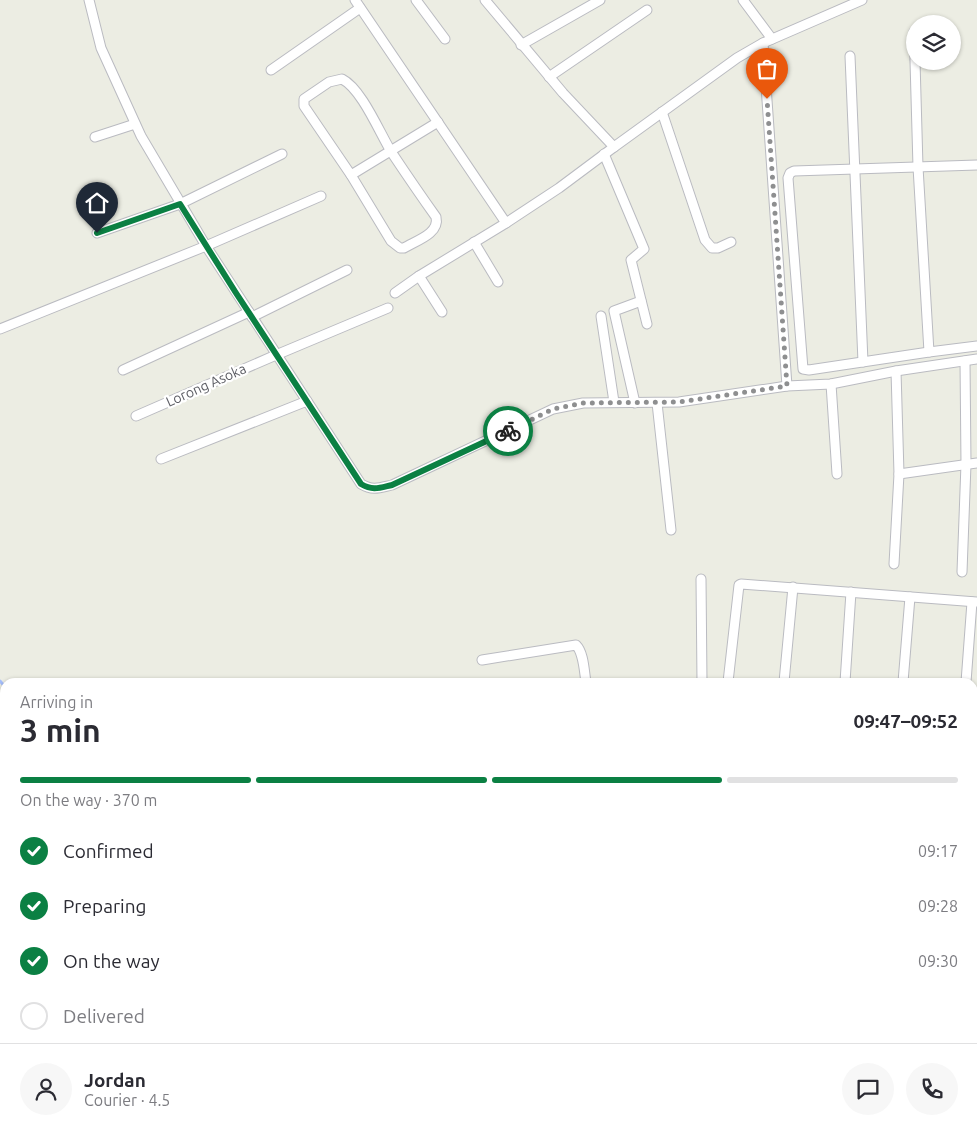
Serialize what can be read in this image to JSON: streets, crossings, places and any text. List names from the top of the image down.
{
  "streets": {
    "street": ["Lorong Asoka"]
  },
  "page": {
    "heading": ["3 min", "Arriving in", "09:47–09:52"],
    "panel": ["Jordan", "Courier · 4.5"],
    "bar": "On the way · 370 m",
    "list": [
      ["Confirmed", "09:17"],
      ["Preparing", "09:28"],
      ["On the way", "09:30"],
      "Delivered"
    ]
  }
}
